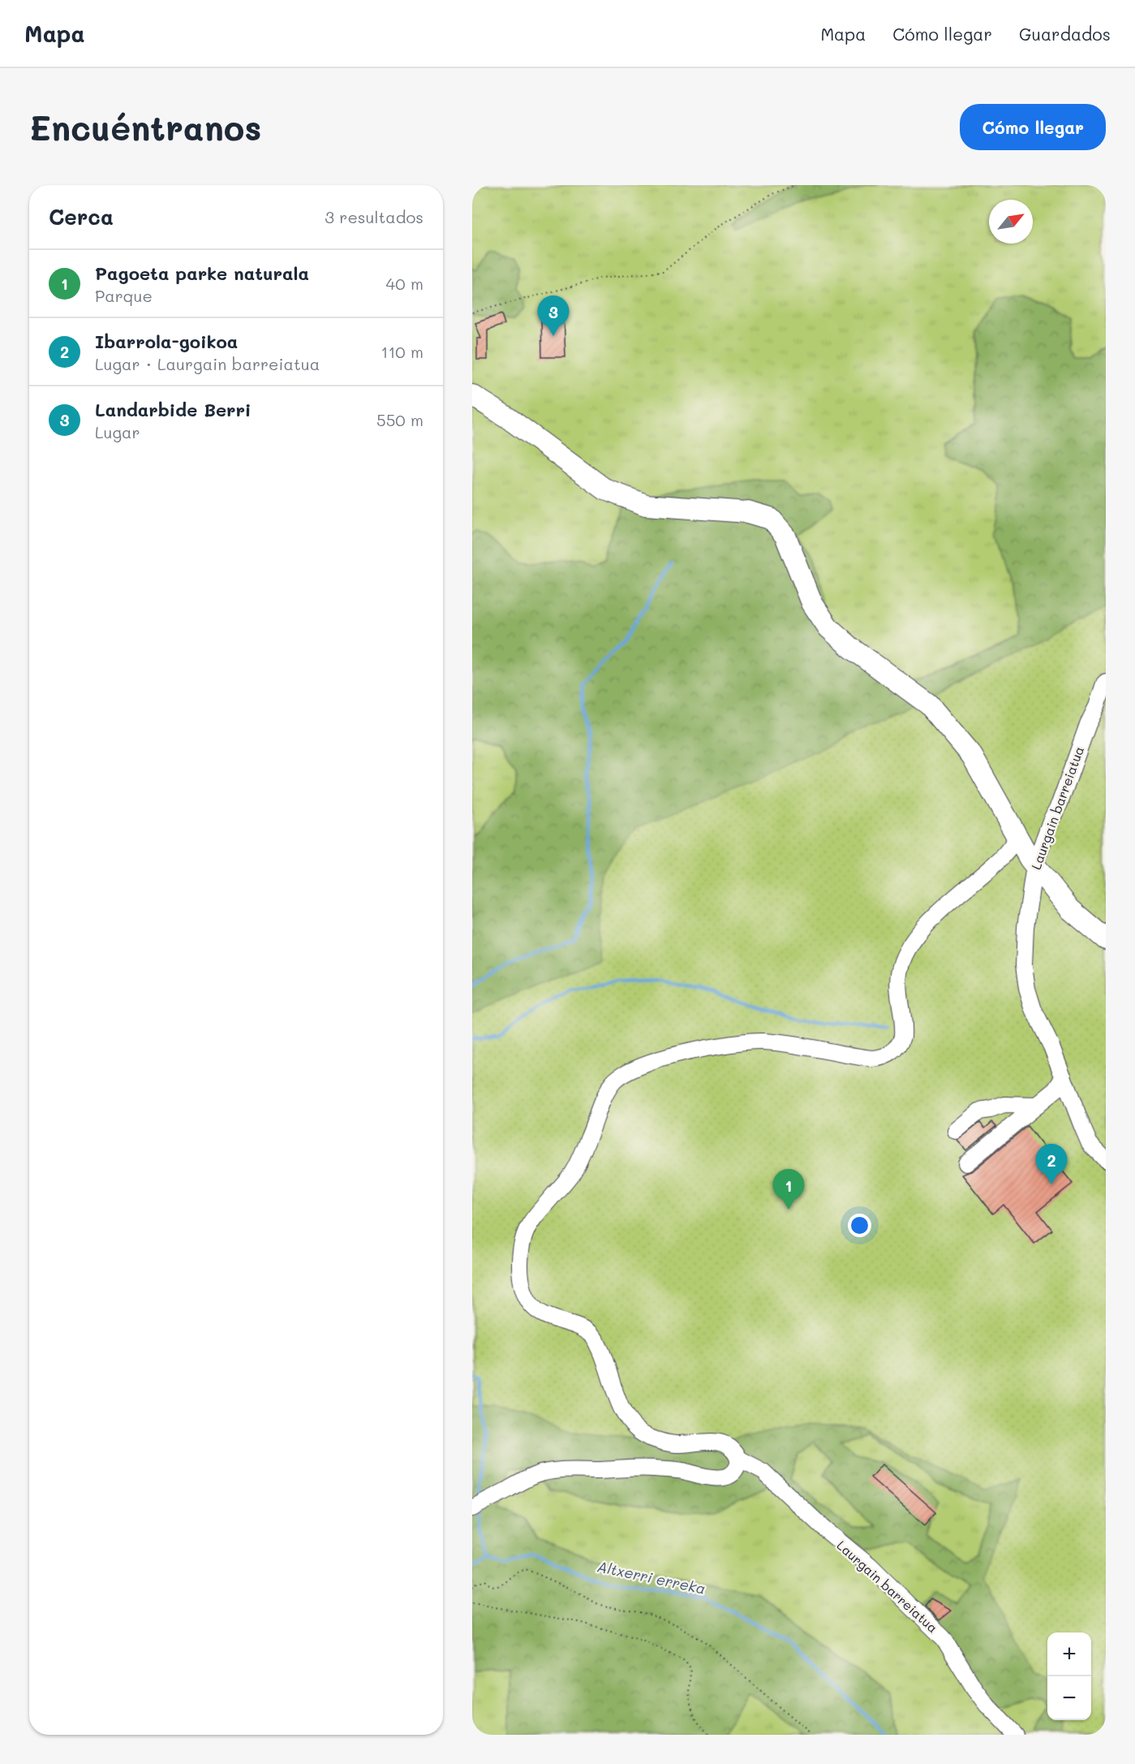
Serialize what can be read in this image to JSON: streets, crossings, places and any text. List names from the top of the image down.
{
  "streets": {
    "street": ["Laurgain barreiatua"]
  },
  "water": ["Altxerri erreka"],
  "north": "top right",
  "page": {
    "header": "Mapa",
    "nav": ["Mapa", "Cómo llegar", "Guardados"],
    "buttons": "Cómo llegar",
    "title": "Encuéntranos",
    "heading": ["Cerca", "3 resultados"],
    "list": [
      {
        "mark": "1",
        "name": "Pagoeta parke naturala",
        "note": "Parque",
        "value": "40 m"
      },
      {
        "mark": "2",
        "name": "Ibarrola-goikoa",
        "note": "Lugar · Laurgain barreiatua",
        "value": "110 m"
      },
      {
        "mark": "3",
        "name": "Landarbide Berri",
        "note": "Lugar",
        "value": "550 m"
      }
    ],
    "pins": ["3", "2", "1"],
    "map_buttons": ["+", "−"]
  }
}
